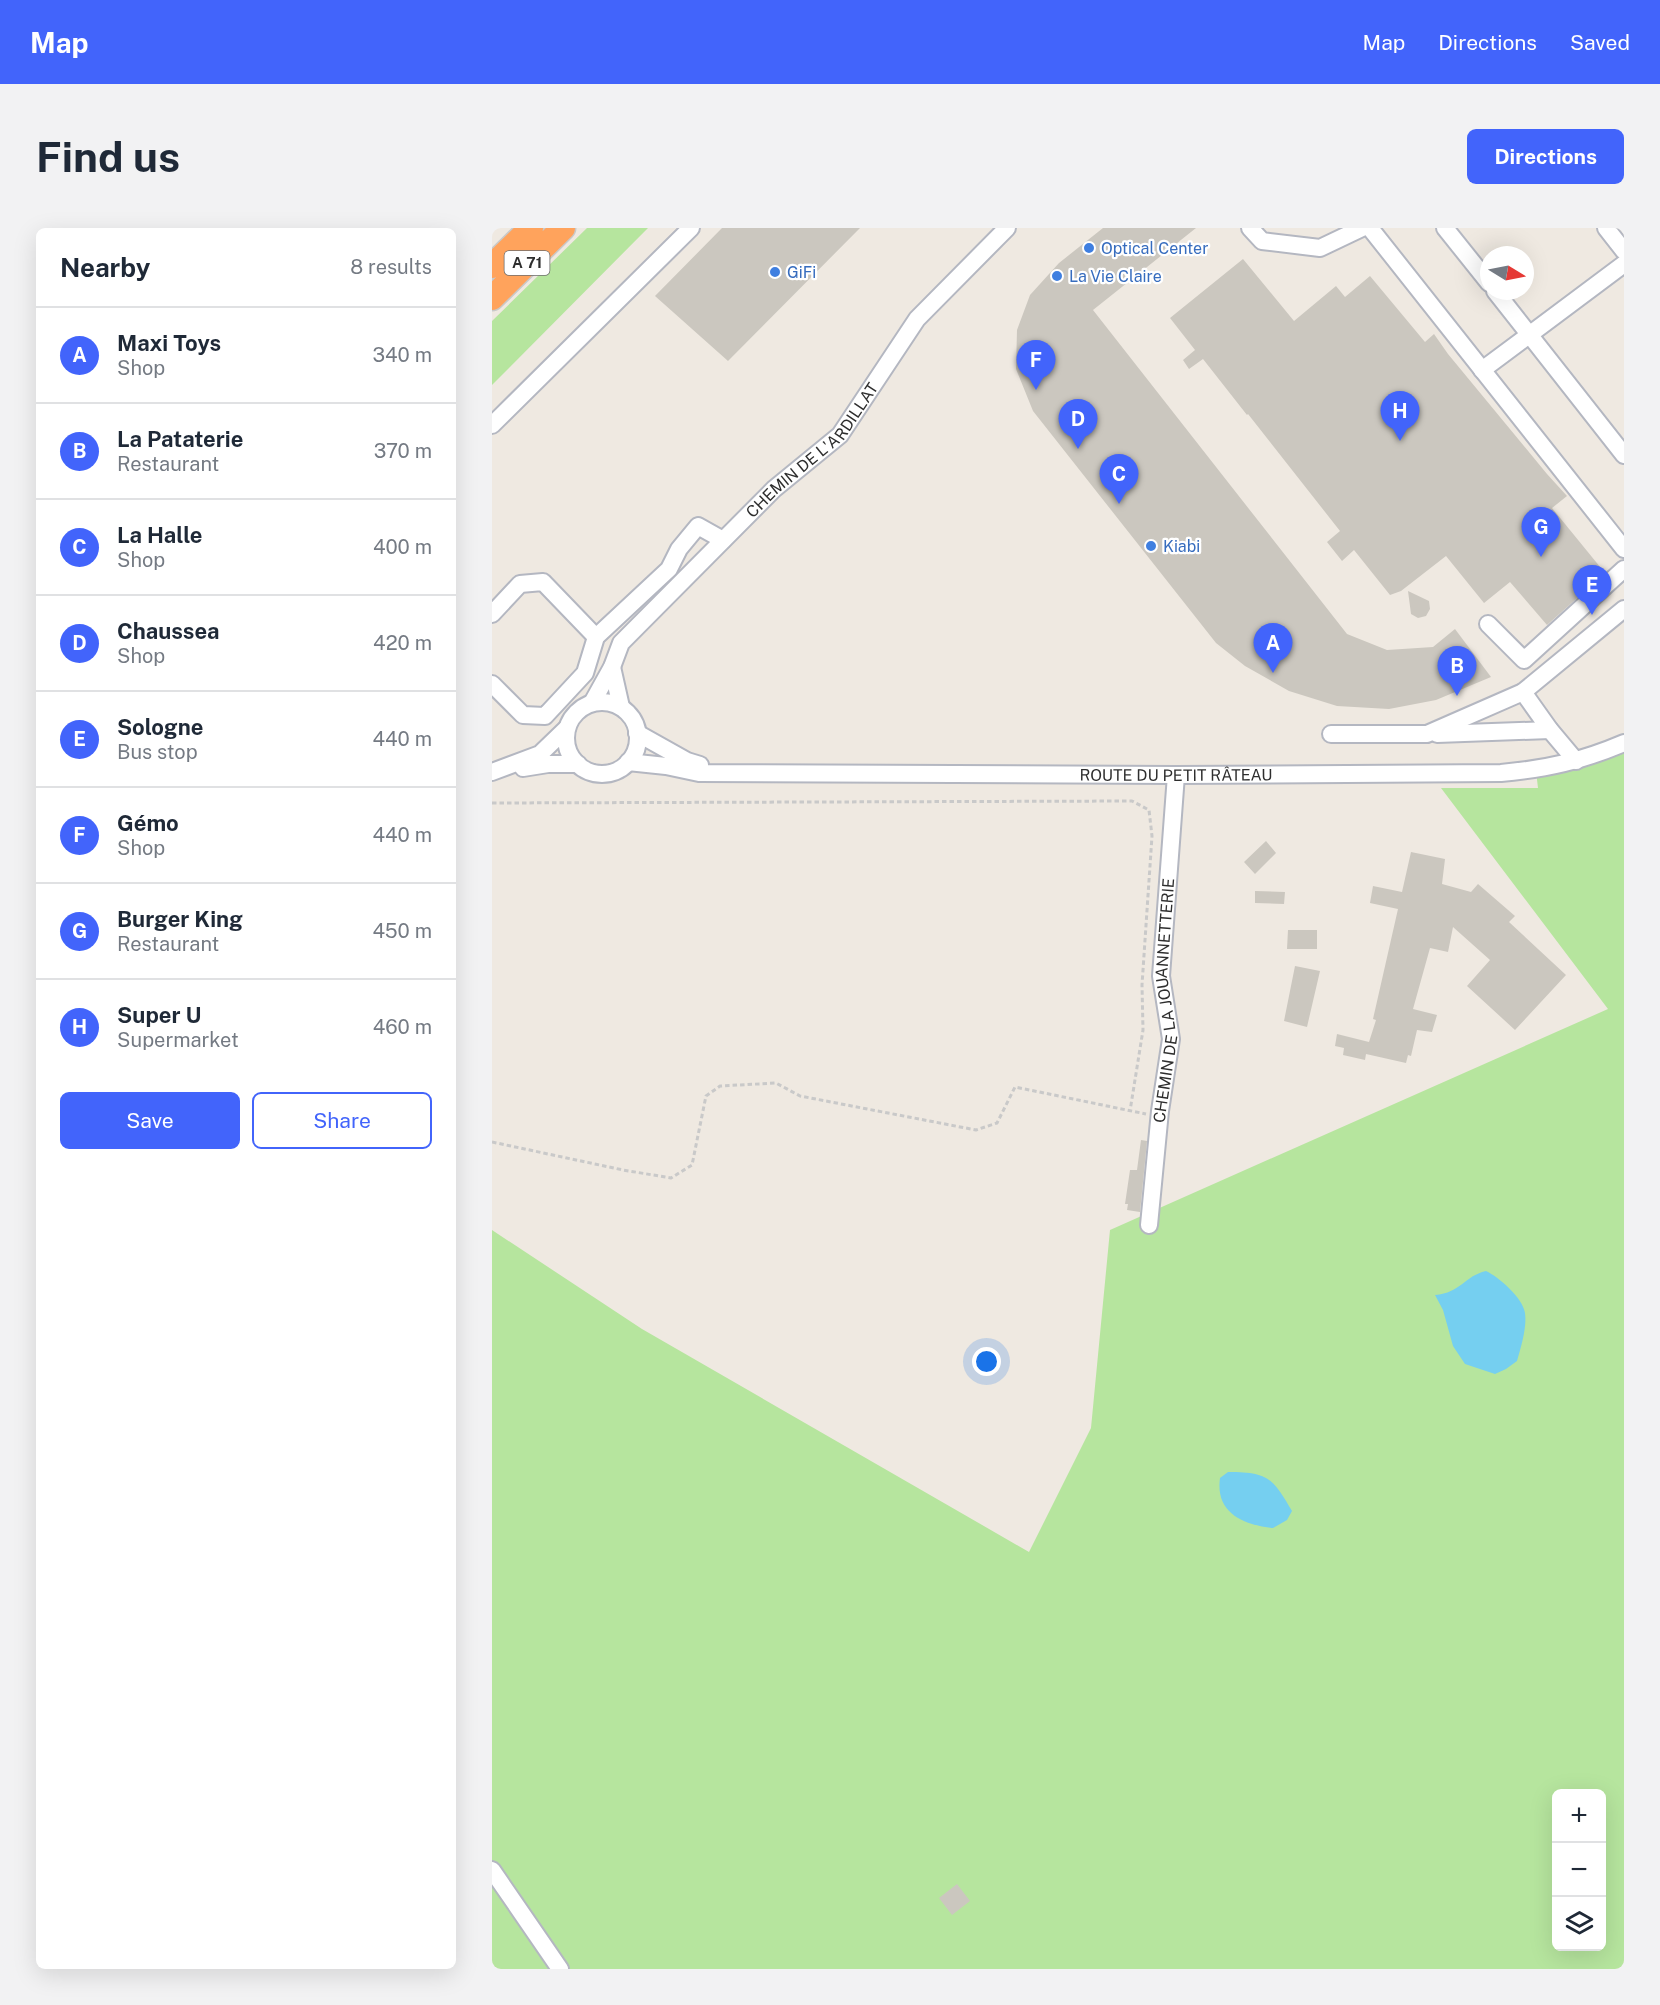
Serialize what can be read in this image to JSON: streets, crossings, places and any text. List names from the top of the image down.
{
  "streets": {
    "highway": ["A 71"],
    "street": ["CHEMIN DE L'ARDILLAT", "ROUTE DU PETIT RÂTEAU", "CHEMIN DE LA JOUANNETTERIE"]
  },
  "crossings": [
    ["CHEMIN DE L'ARDILLAT", "ROUTE DU PETIT RÂTEAU"],
    ["ROUTE DU PETIT RÂTEAU", "CHEMIN DE LA JOUANNETTERIE"]
  ],
  "places": [
    "Optical Center",
    "GiFi",
    "La Vie Claire",
    "Kiabi"
  ],
  "north": "right",
  "page": {
    "header": "Map",
    "nav": ["Map", "Directions", "Saved"],
    "buttons": [
      "Directions",
      ["Save", "Share"]
    ],
    "title": "Find us",
    "heading": ["Nearby", "8 results"],
    "list": [
      {
        "mark": "A",
        "name": "Maxi Toys",
        "note": "Shop",
        "value": "340 m"
      },
      {
        "mark": "B",
        "name": "La Pataterie",
        "note": "Restaurant",
        "value": "370 m"
      },
      {
        "mark": "C",
        "name": "La Halle",
        "note": "Shop",
        "value": "400 m"
      },
      {
        "mark": "D",
        "name": "Chaussea",
        "note": "Shop",
        "value": "420 m"
      },
      {
        "mark": "E",
        "name": "Sologne",
        "note": "Bus stop",
        "value": "440 m"
      },
      {
        "mark": "F",
        "name": "Gémo",
        "note": "Shop",
        "value": "440 m"
      },
      {
        "mark": "G",
        "name": "Burger King",
        "note": "Restaurant",
        "value": "450 m"
      },
      {
        "mark": "H",
        "name": "Super U",
        "note": "Supermarket",
        "value": "460 m"
      }
    ],
    "pins": [
      "F",
      "H",
      "D",
      "C",
      "G",
      "E",
      "A",
      "B"
    ],
    "map_buttons": ["+", "−"]
  }
}
